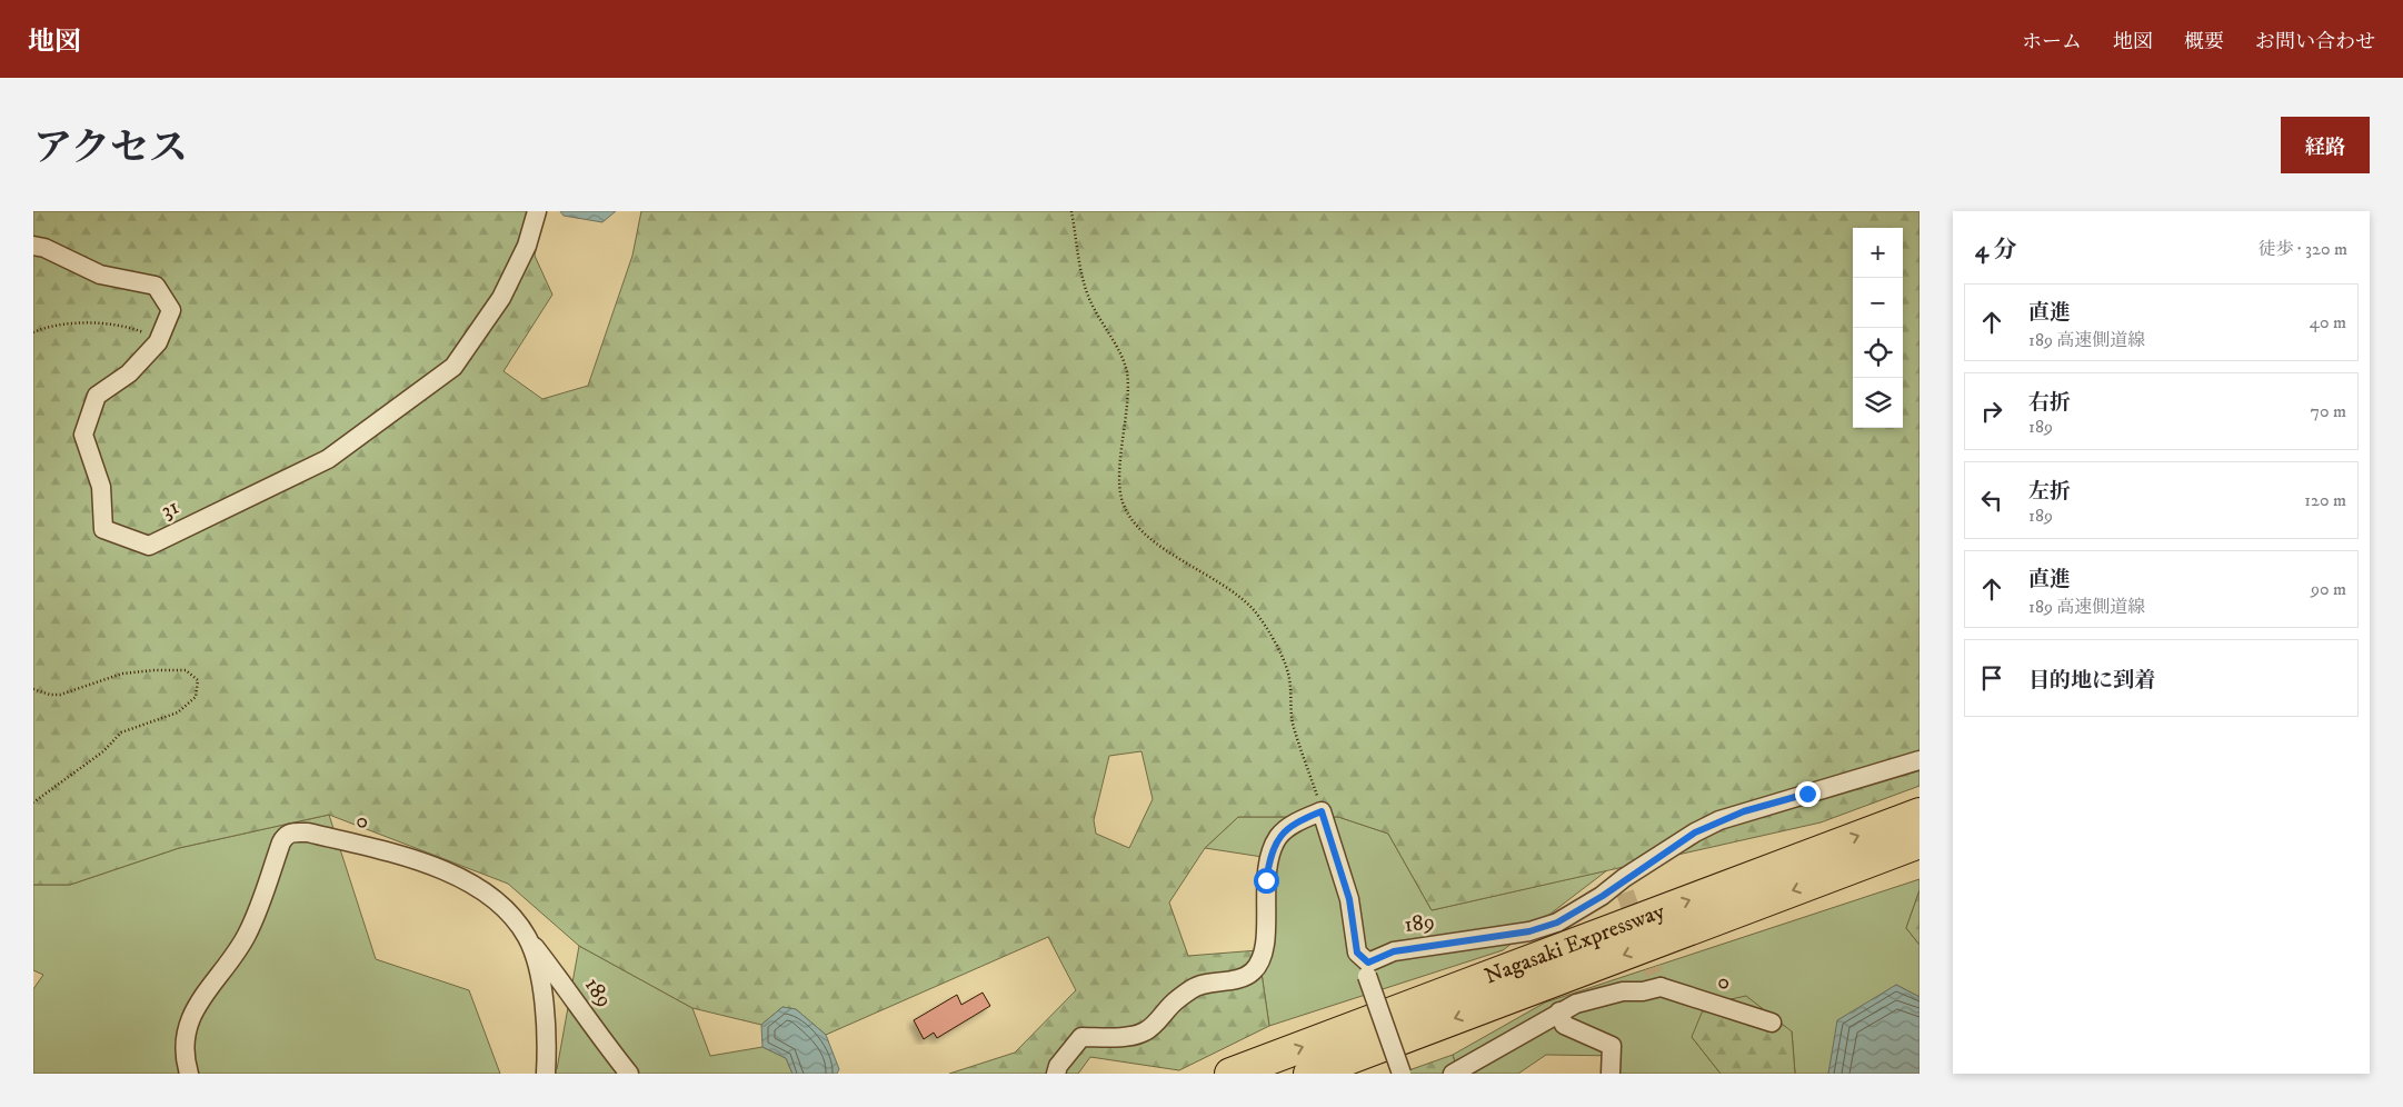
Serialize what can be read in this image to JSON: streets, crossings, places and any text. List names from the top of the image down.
{
  "streets": {
    "highway": ["Nagasaki Expressway"],
    "street": ["31", "0", "189"]
  },
  "crossings": [
    ["0", "189"]
  ],
  "page": {
    "header": "地図",
    "nav": [
      "ホーム",
      "地図",
      "概要",
      "お問い合わせ"
    ],
    "title": "アクセス",
    "buttons": "経路",
    "heading": ["4 分", "徒歩 · 320 m"],
    "map_buttons": ["+", "−"],
    "list": [
      ["直進", "189 高速側道線", "40 m"],
      ["右折", "189", "70 m"],
      ["左折", "189", "120 m"],
      ["直進", "189 高速側道線", "90 m"],
      "目的地に到着"
    ]
  }
}
